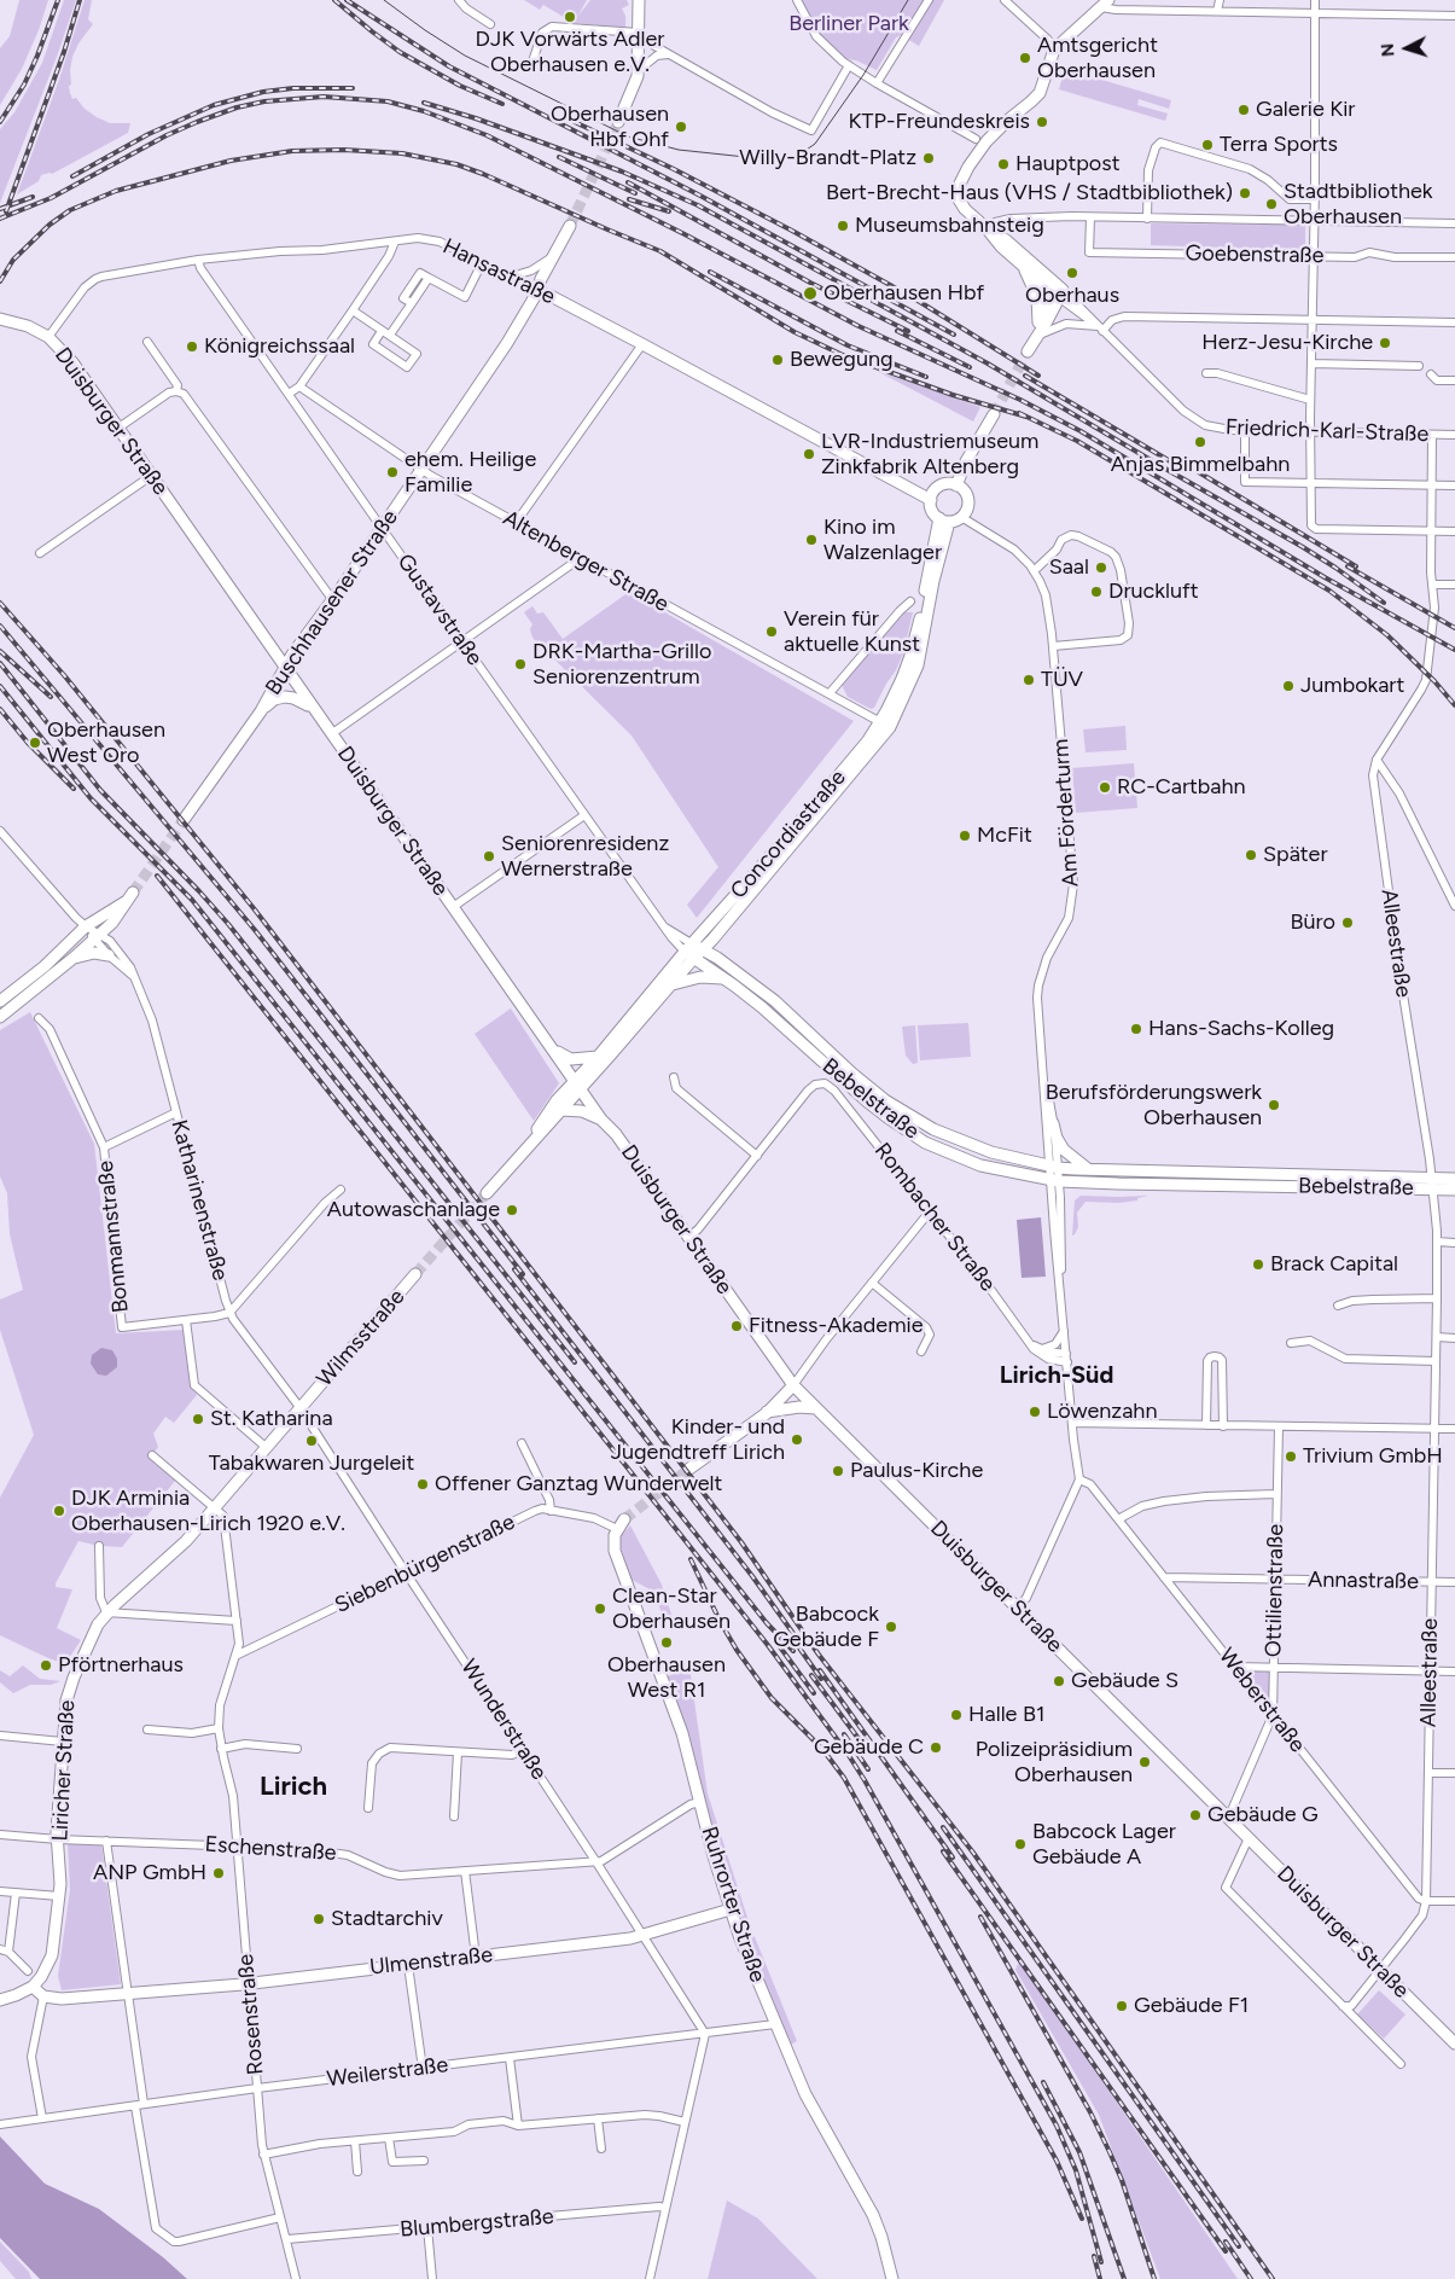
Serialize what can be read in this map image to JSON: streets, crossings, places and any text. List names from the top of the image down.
{
  "streets": {
    "main road": [
      "Hansastraße",
      "Duisburger Straße",
      "Friedrich-Karl-Straße",
      "Buschhausener Straße",
      "Concordiastraße",
      "Bebelstraße",
      "Wilmsstraße",
      "Liricher Straße",
      "Ruhrorter Straße",
      "Ulmenstraße"
    ],
    "street": [
      "Goebenstraße",
      "Altenberger Straße",
      "Gustavstraße",
      "Am Förderturm",
      "Alleestraße",
      "Katharinenstraße",
      "Rombacher Straße",
      "Bonmannstraße",
      "Siebenbürgenstraße",
      "Annastraße",
      "Ottilienstraße",
      "Weberstraße",
      "Wunderstraße",
      "Eschenstraße",
      "Rosenstraße",
      "Weilerstraße",
      "Blumbergstraße"
    ]
  },
  "crossings": [
    ["Hansastraße", "Duisburger Straße"],
    ["Hansastraße", "Buschhausener Straße"],
    ["Hansastraße", "Gustavstraße"],
    ["Hansastraße", "Am Förderturm"],
    ["Hansastraße", "Concordiastraße"],
    ["Duisburger Straße", "Buschhausener Straße"],
    ["Duisburger Straße", "Concordiastraße"],
    ["Duisburger Straße", "Alleestraße"],
    ["Duisburger Straße", "Ottilienstraße"],
    ["Friedrich-Karl-Straße", "Alleestraße"],
    ["Altenberger Straße", "Buschhausener Straße"],
    ["Altenberger Straße", "Concordiastraße"],
    ["Buschhausener Straße", "Gustavstraße"],
    ["Gustavstraße", "Concordiastraße"],
    ["Gustavstraße", "Bebelstraße"],
    ["Am Förderturm", "Concordiastraße"],
    ["Am Förderturm", "Bebelstraße"],
    ["Am Förderturm", "Rombacher Straße"],
    ["Am Förderturm", "Weberstraße"],
    ["Concordiastraße", "Bebelstraße"],
    ["Alleestraße", "Bebelstraße"],
    ["Alleestraße", "Annastraße"],
    ["Alleestraße", "Weberstraße"],
    ["Katharinenstraße", "Wilmsstraße"],
    ["Katharinenstraße", "Wunderstraße"],
    ["Wilmsstraße", "Wunderstraße"],
    ["Wilmsstraße", "Liricher Straße"],
    ["Wilmsstraße", "Rosenstraße"],
    ["Siebenbürgenstraße", "Wunderstraße"],
    ["Siebenbürgenstraße", "Ruhrorter Straße"],
    ["Siebenbürgenstraße", "Rosenstraße"],
    ["Annastraße", "Ottilienstraße"],
    ["Annastraße", "Weberstraße"],
    ["Ottilienstraße", "Weberstraße"],
    ["Wunderstraße", "Eschenstraße"],
    ["Wunderstraße", "Ulmenstraße"],
    ["Wunderstraße", "Weilerstraße"],
    ["Liricher Straße", "Eschenstraße"],
    ["Eschenstraße", "Ruhrorter Straße"],
    ["Eschenstraße", "Rosenstraße"],
    ["Ruhrorter Straße", "Ulmenstraße"],
    ["Ruhrorter Straße", "Weilerstraße"],
    ["Ulmenstraße", "Rosenstraße"],
    ["Rosenstraße", "Weilerstraße"],
    ["Rosenstraße", "Blumbergstraße"]
  ],
  "districts": ["Lirich-Süd", "Lirich"],
  "parks": ["Berliner Park"],
  "places": [
    "DJK Vorwärts Adler Oberhausen e.V.",
    "Amtsgericht Oberhausen",
    "Galerie Kir",
    "KTP-Freundeskreis",
    "Oberhausen Hbf Ohf",
    "Terra Sports",
    "Willy-Brandt-Platz",
    "Hauptpost",
    "Bert-Brecht-Haus (VHS / Stadtbibliothek)",
    "Stadtbibliothek Oberhausen",
    "Museumsbahnsteig",
    "Oberhaus",
    "Oberhausen Hbf",
    "Herz-Jesu-Kirche",
    "Königreichssaal",
    "Bewegung",
    "Anjas Bimmelbahn",
    "LVR-Industriemuseum Zinkfabrik Altenberg",
    "ehem. Heilige Familie",
    "Kino im Walzenlager",
    "Saal",
    "Druckluft",
    "Verein für aktuelle Kunst",
    "DRK-Martha-Grillo Seniorenzentrum",
    "TÜV",
    "Jumbokart",
    "Oberhausen West Oro",
    "RC-Cartbahn",
    "McFit",
    "Später",
    "Seniorenresidenz Wernerstraße",
    "Büro",
    "Hans-Sachs-Kolleg",
    "Berufsförderungswerk Oberhausen",
    "Autowaschanlage",
    "Brack Capital",
    "Fitness-Akademie",
    "Löwenzahn",
    "St. Katharina",
    "Kinder- und Jugendtreff Lirich",
    "Tabakwaren Jurgeleit",
    "Trivium GmbH",
    "Paulus-Kirche",
    "Offener Ganztag Wunderwelt",
    "DJK Arminia Oberhausen-Lirich 1920 e.V.",
    "Clean-Star Oberhausen",
    "Babcock Gebäude F",
    "Oberhausen West R1",
    "Pförtnerhaus",
    "Gebäude S",
    "Halle B1",
    "Gebäude C",
    "Polizeipräsidium Oberhausen",
    "Gebäude G",
    "Babcock Lager Gebäude A",
    "ANP GmbH",
    "Stadtarchiv",
    "Gebäude F1"
  ],
  "north": "left"
}
